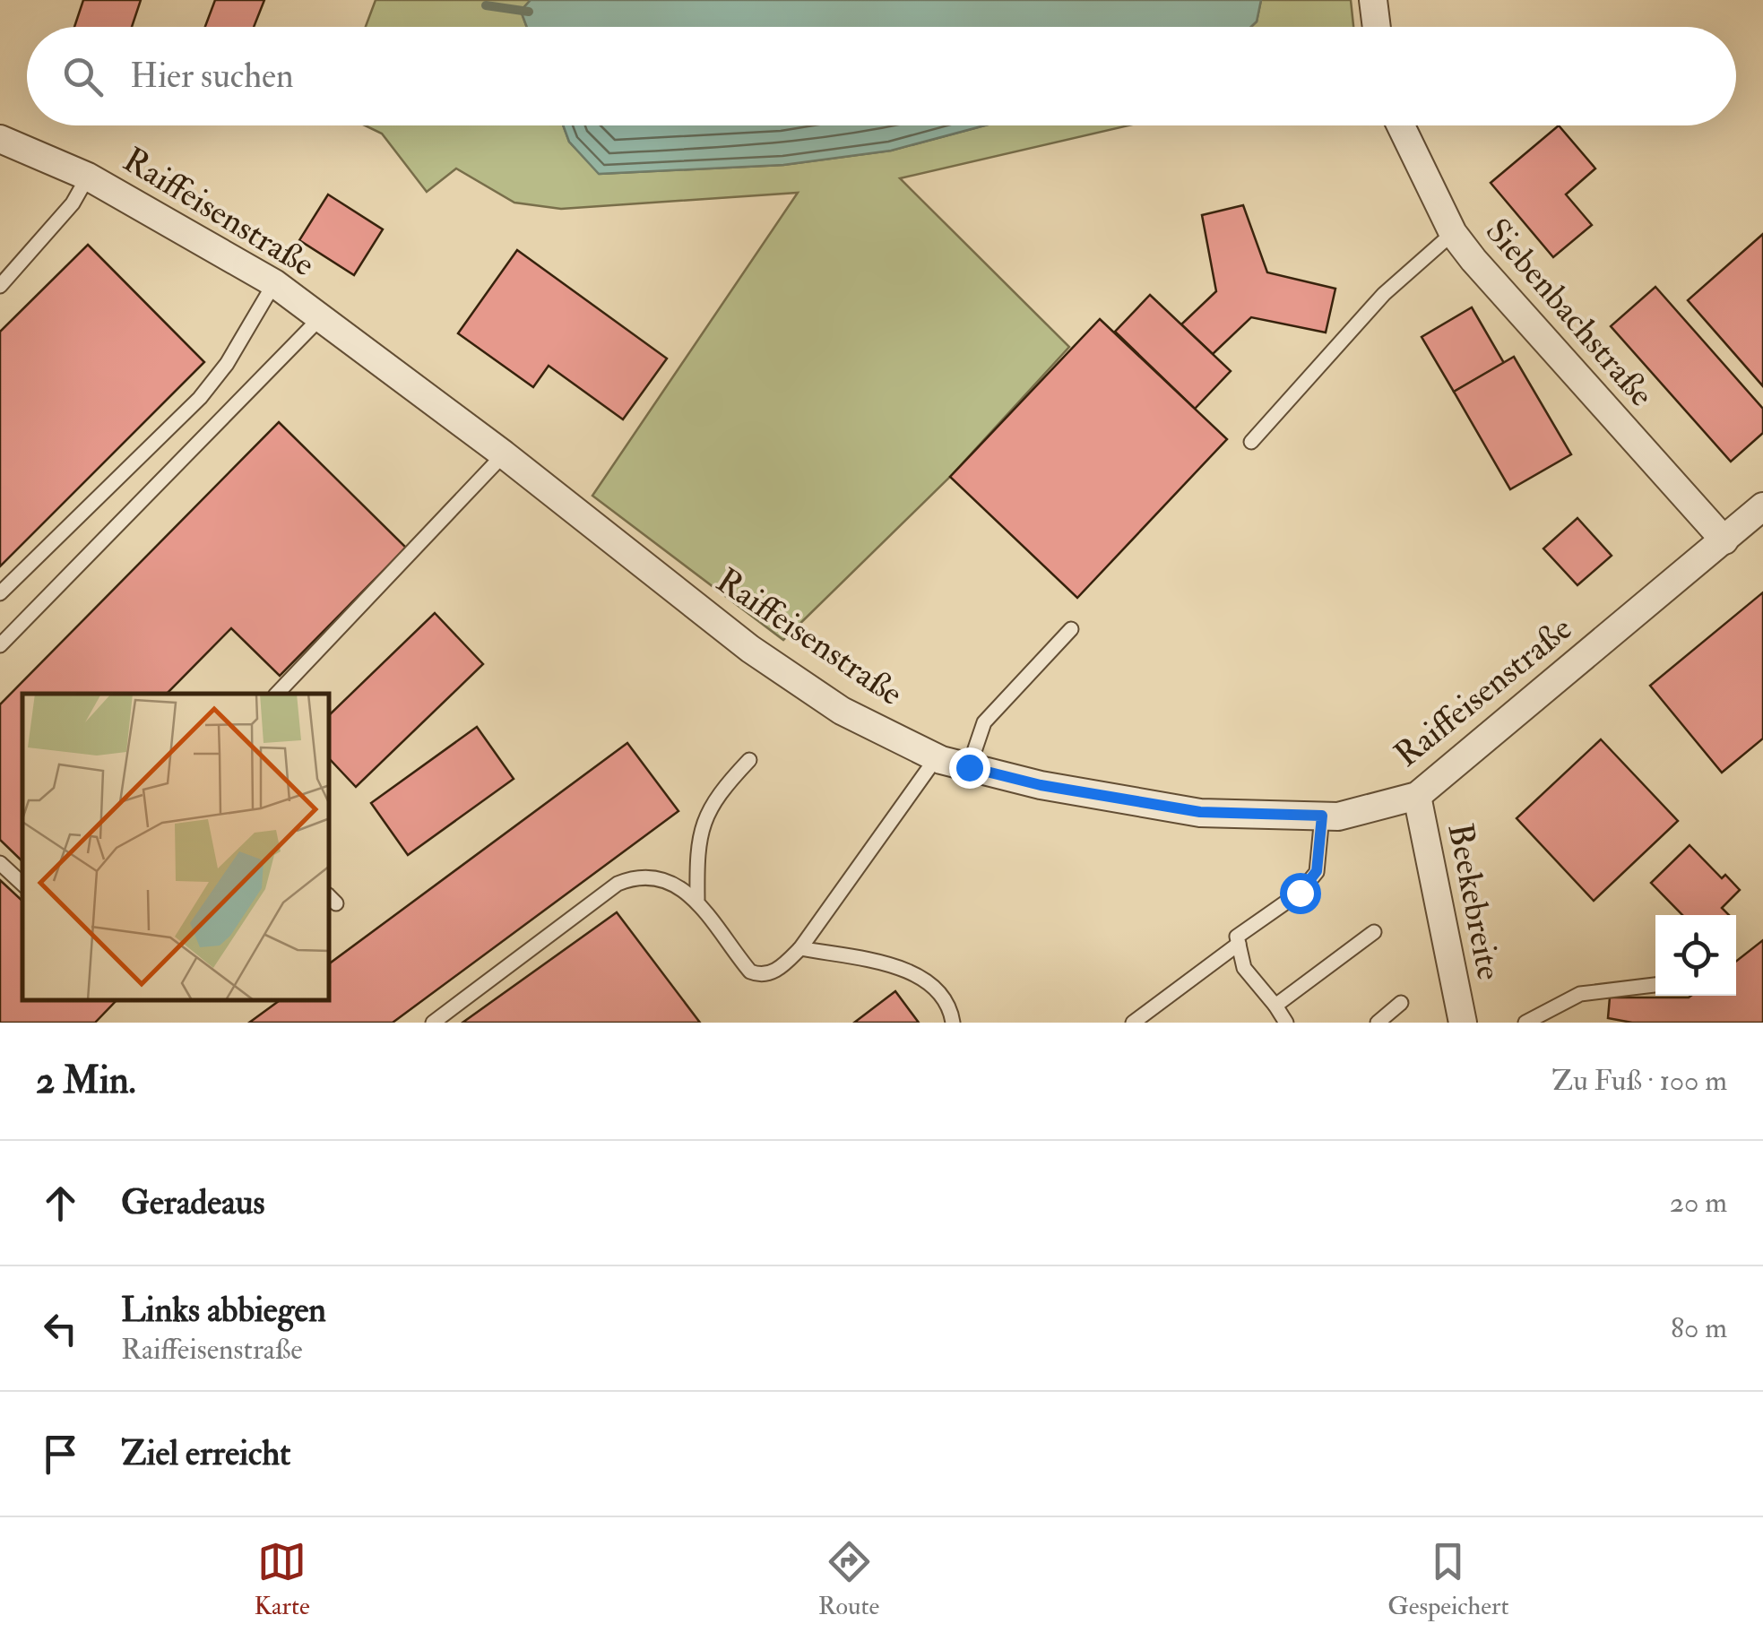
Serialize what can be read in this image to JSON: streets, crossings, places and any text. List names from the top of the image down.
{
  "streets": {
    "street": ["Raiffeisenstraße", "Siebenbachstraße", "Beekebreite"]
  },
  "crossings": [
    ["Raiffeisenstraße", "Siebenbachstraße"],
    ["Raiffeisenstraße", "Beekebreite"]
  ],
  "page": {
    "search": "Hier suchen",
    "heading": ["2 Min.", "Zu Fuß · 100 m"],
    "list": [
      ["Geradeaus", "20 m"],
      ["Links abbiegen", "Raiffeisenstraße", "80 m"],
      "Ziel erreicht"
    ],
    "nav": ["Karte", "Route", "Gespeichert"]
  }
}
